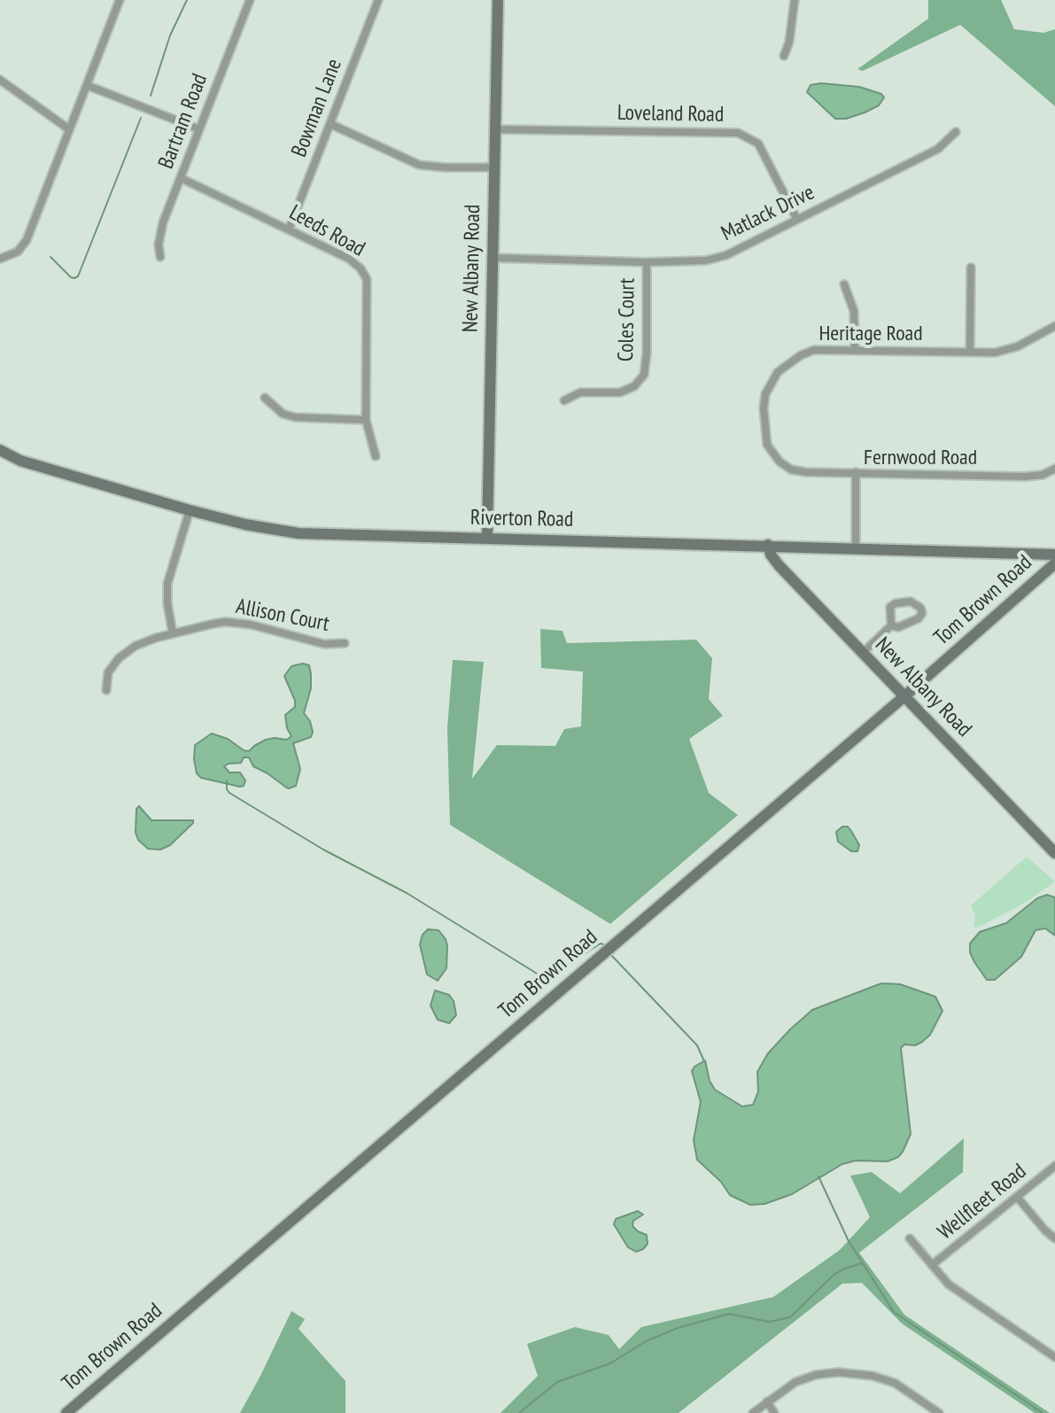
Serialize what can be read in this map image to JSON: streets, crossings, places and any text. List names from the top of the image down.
{
  "streets": {
    "street": [
      "Bowman Lane",
      "Loveland Road",
      "Bartram Road",
      "Matlack Drive",
      "Leeds Road",
      "New Albany Road",
      "Coles Court",
      "Heritage Road",
      "Fernwood Road",
      "Riverton Road",
      "Tom Brown Road",
      "Allison Court",
      "Wellfleet Road"
    ]
  },
  "crossings": [
    ["Bowman Lane", "Leeds Road"],
    ["Loveland Road", "Matlack Drive"],
    ["Loveland Road", "New Albany Road"],
    ["Bartram Road", "Leeds Road"],
    ["Matlack Drive", "New Albany Road"],
    ["Matlack Drive", "Coles Court"],
    ["New Albany Road", "Riverton Road"],
    ["New Albany Road", "Tom Brown Road"],
    ["Heritage Road", "Fernwood Road"],
    ["Fernwood Road", "Riverton Road"]
  ]
}
